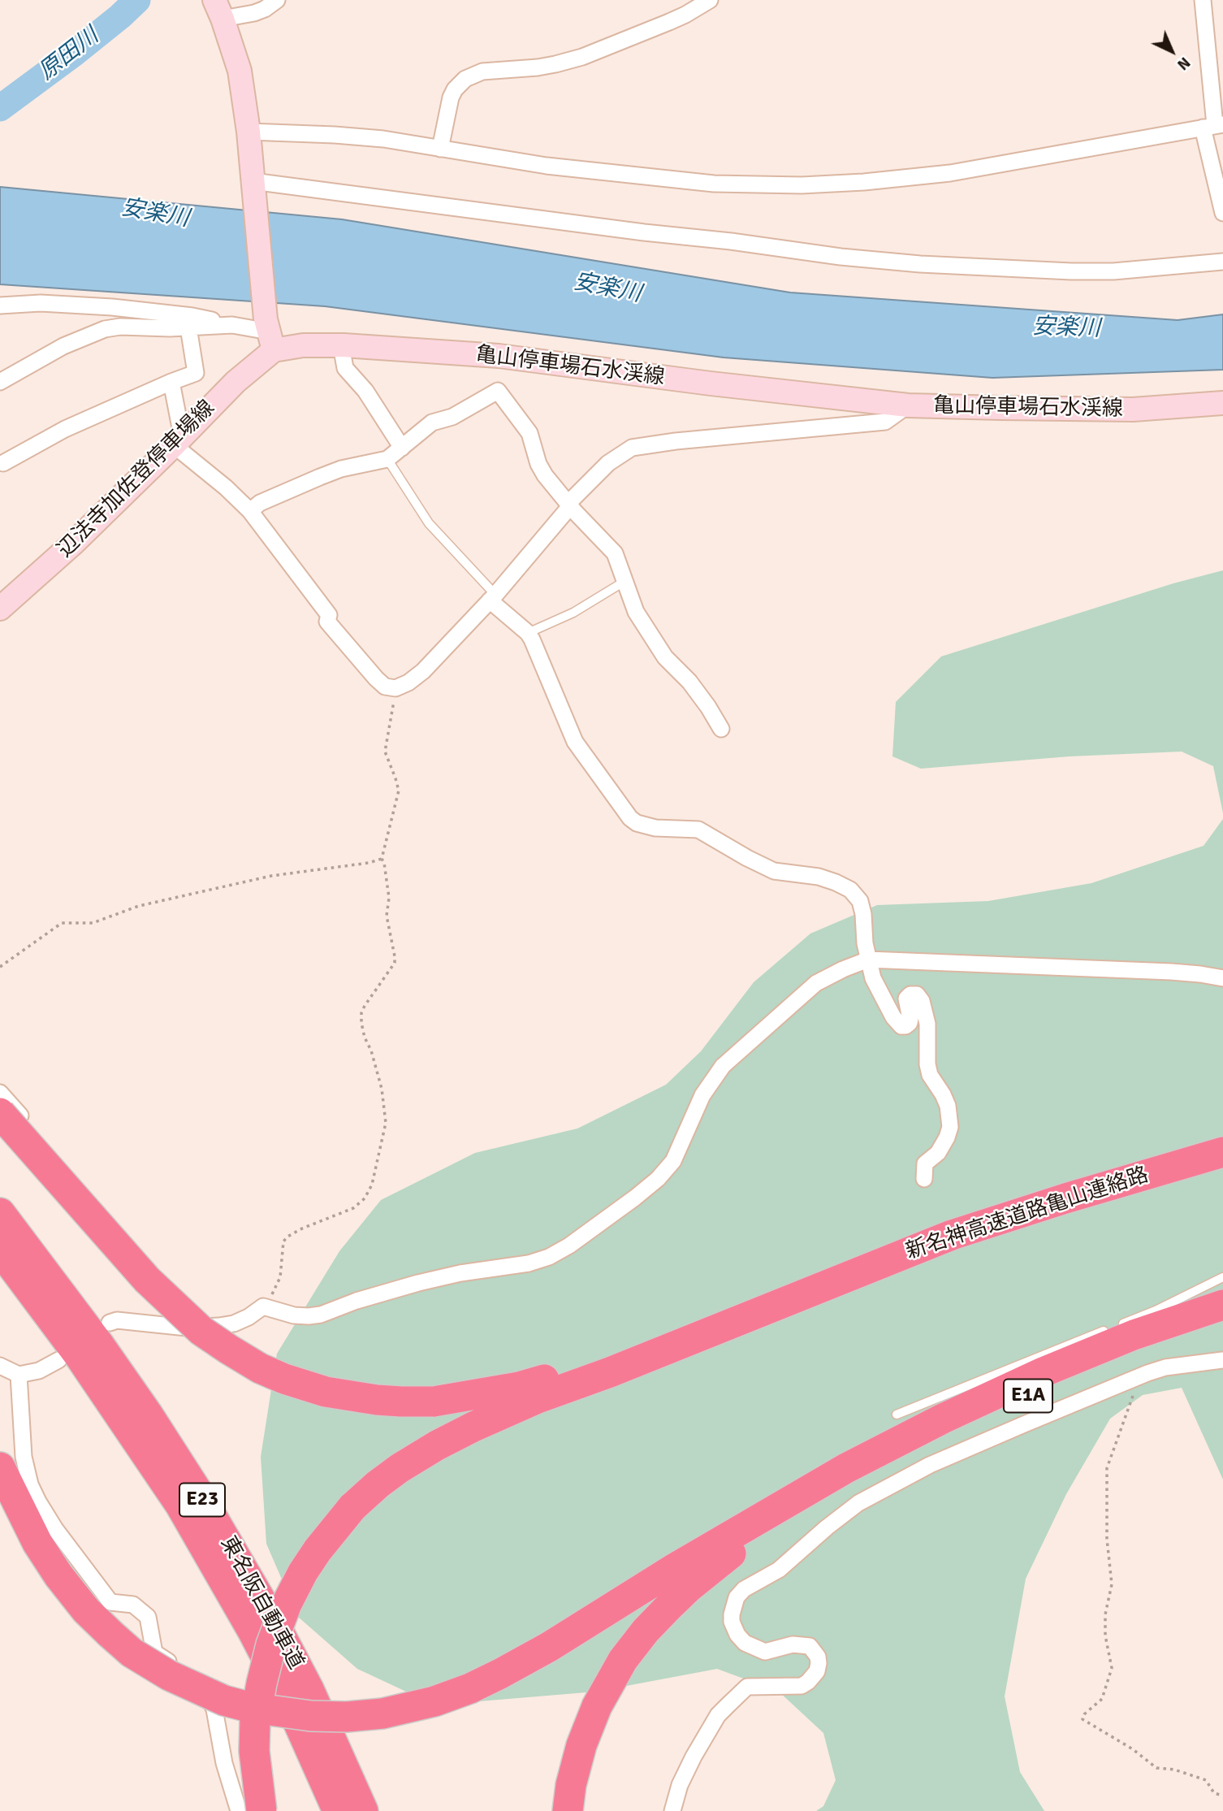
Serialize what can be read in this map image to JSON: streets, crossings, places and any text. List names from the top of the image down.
{
  "streets": {
    "highway": [
      "新名神高速道路亀山連絡路",
      "E1A",
      "E23",
      "東名阪自動車道"
    ],
    "main road": ["亀山停車場石水渓線", "辺法寺加佐登停車場線"]
  },
  "crossings": [
    ["亀山停車場石水渓線", "辺法寺加佐登停車場線"]
  ],
  "water": ["原田川", "安楽川"],
  "north": "bottom right"
}
